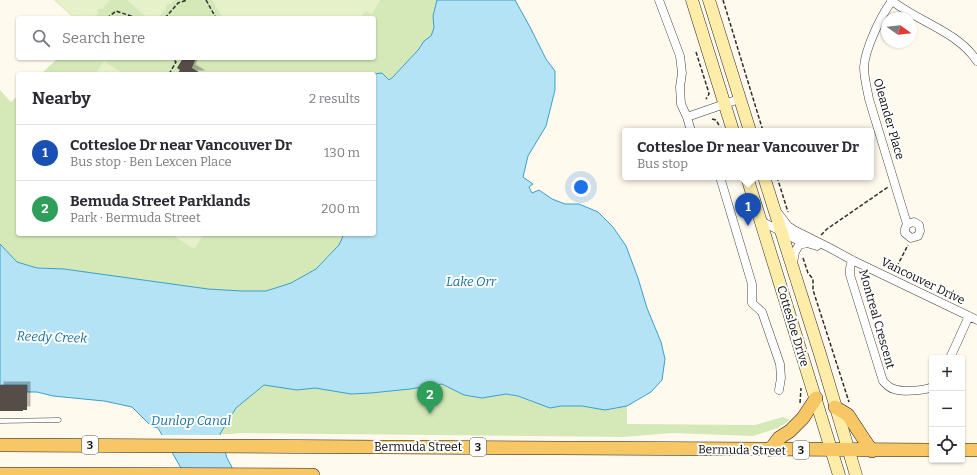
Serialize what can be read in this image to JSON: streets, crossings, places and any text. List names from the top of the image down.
{
  "streets": {
    "main road": ["Cottesloe Drive", "3", "Bermuda Street"],
    "street": ["Oleander Place", "Vancouver Drive", "Montreal Crescent"]
  },
  "crossings": [
    ["Vancouver Drive", "Montreal Crescent"],
    ["Vancouver Drive", "Cottesloe Drive"],
    ["Cottesloe Drive", "Bermuda Street"]
  ],
  "water": ["Lake Orr", "Reedy Creek", "Dunlop Canal"],
  "north": "right",
  "page": {
    "search": "Search here",
    "heading": ["Nearby", "2 results"],
    "list": [
      {
        "mark": "1",
        "name": "Cottesloe Dr near Vancouver Dr",
        "note": "Bus stop · Ben Lexcen Place",
        "value": "130 m"
      },
      {
        "mark": "2",
        "name": "Bemuda Street Parklands",
        "note": "Park · Bermuda Street",
        "value": "200 m"
      }
    ],
    "popup": ["Cottesloe Dr near Vancouver Dr", "Bus stop"],
    "pins": ["1", "2"],
    "map_buttons": ["+", "−"]
  }
}
